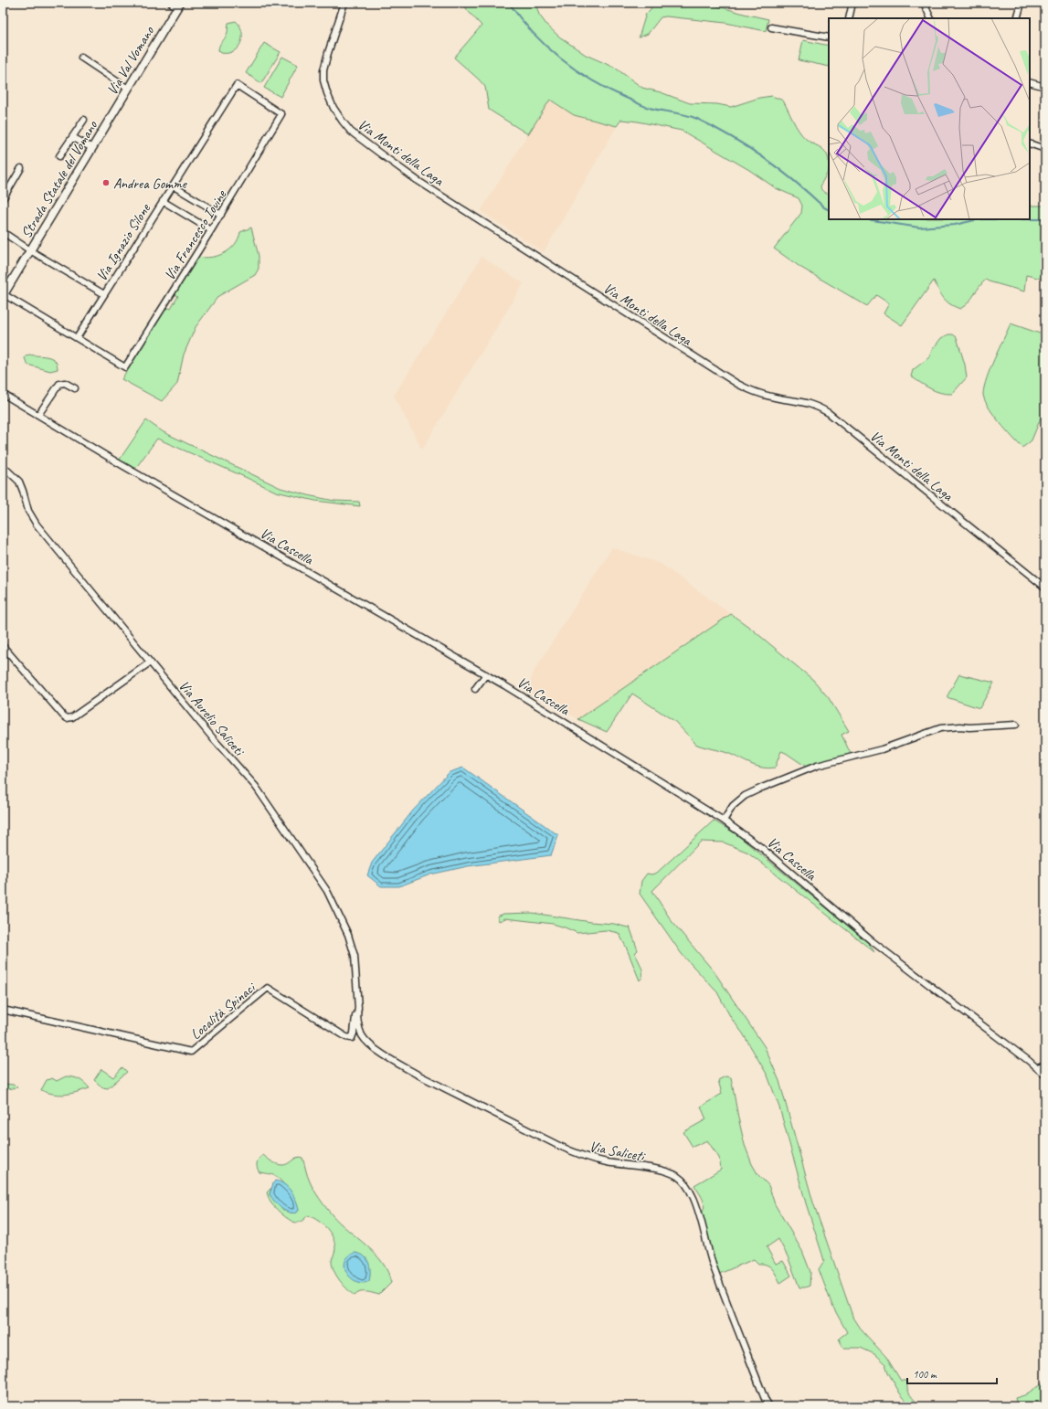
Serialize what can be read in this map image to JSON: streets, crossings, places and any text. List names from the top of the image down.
{
  "streets": {
    "main road": ["Via Val Vomano", "Strada Statale del Vomano"],
    "street": [
      "Via Monti della Laga",
      "Via Francesco Iovine",
      "Via Ignazio Silone",
      "Via Cascella",
      "Via Aurelio Saliceti",
      "Località Spinaci",
      "Via Saliceti"
    ]
  },
  "crossings": [
    ["Via Val Vomano", "Strada Statale del Vomano"],
    ["Via Francesco Iovine", "Via Ignazio Silone"],
    ["Via Aurelio Saliceti", "Località Spinaci"],
    ["Via Aurelio Saliceti", "Via Saliceti"],
    ["Località Spinaci", "Via Saliceti"]
  ],
  "places": ["Andrea Gomme"],
  "scale_bar": "100 m"
}
